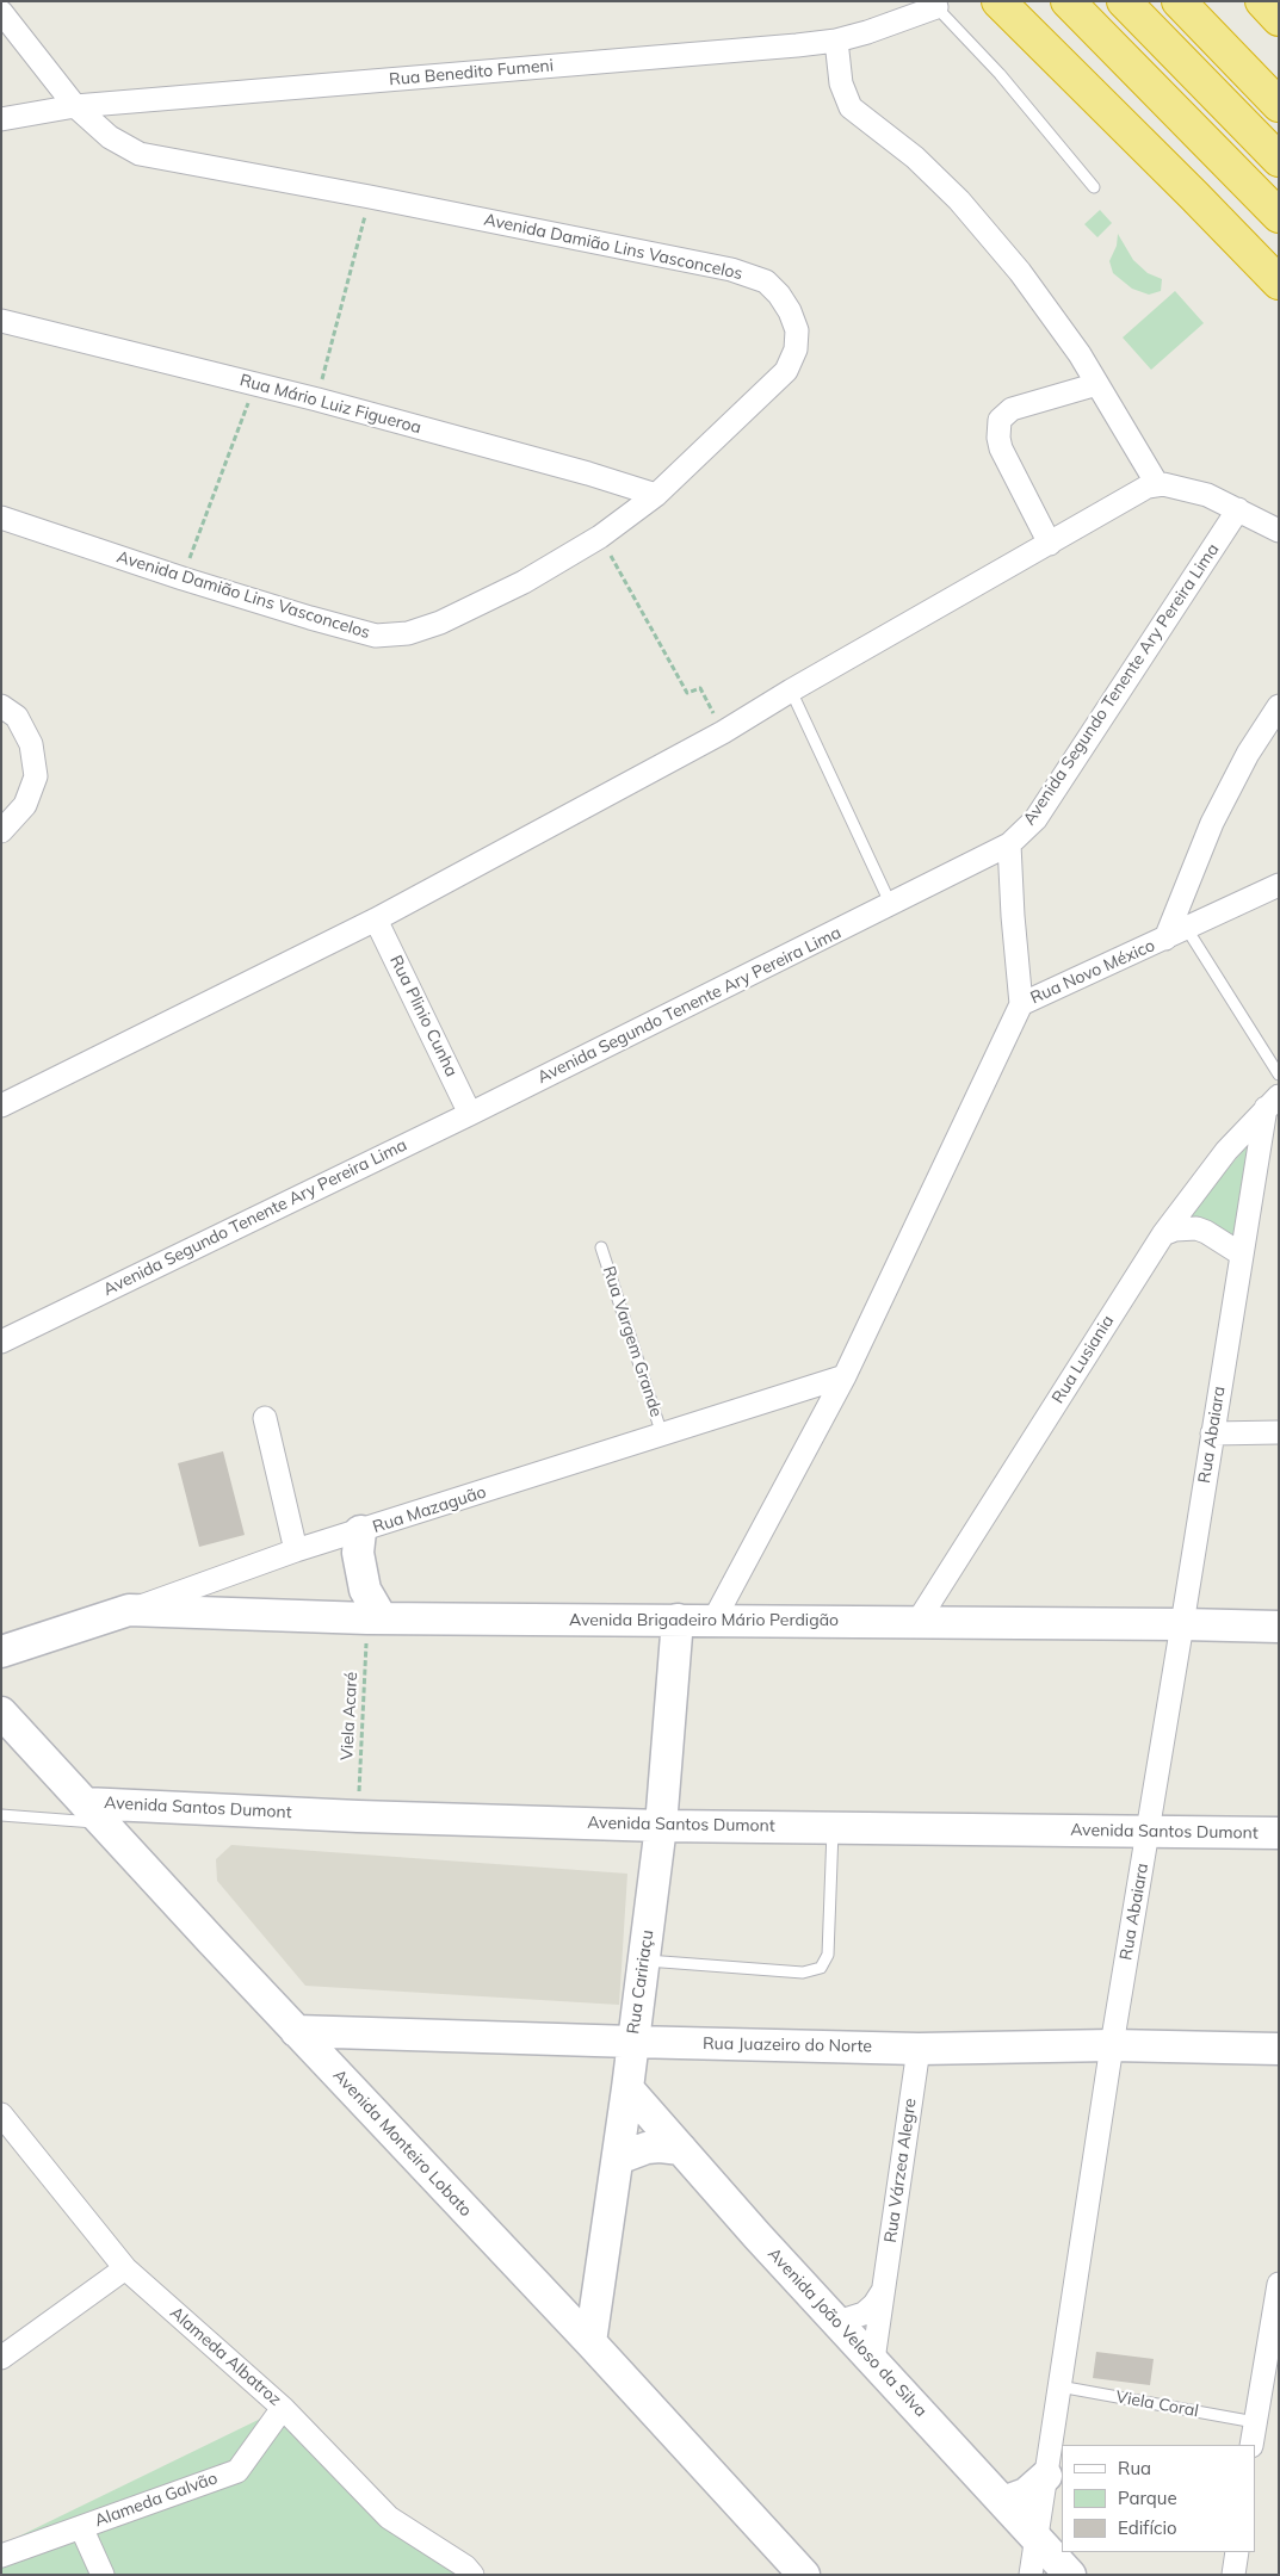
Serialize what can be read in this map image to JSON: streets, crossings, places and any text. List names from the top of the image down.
{
  "streets": {
    "main road": [
      "Rua Mazaguão",
      "Avenida Brigadeiro Mário Perdigão",
      "Avenida Santos Dumont",
      "Rua Caririaçu",
      "Rua Juazeiro do Norte",
      "Avenida Monteiro Lobato",
      "Avenida João Veloso da Silva"
    ],
    "street": [
      "Rua Benedito Fumeni",
      "Avenida Damião Lins Vasconcelos",
      "Rua Mário Luiz Figueroa",
      "Avenida Segundo Tenente Ary Pereira Lima",
      "Rua Novo México",
      "Rua Plinio Cunha",
      "Rua Lusiania",
      "Rua Abaiara",
      "Rua Várzea Alegre",
      "Alameda Albatroz",
      "Alameda Galvão"
    ],
    "lane": ["Rua Vargem Grande", "Viela Coral"],
    "path": ["Viela Acaré"]
  },
  "crossings": [
    ["Rua Benedito Fumeni", "Avenida Damião Lins Vasconcelos"],
    ["Avenida Damião Lins Vasconcelos", "Rua Mário Luiz Figueroa"],
    ["Avenida Segundo Tenente Ary Pereira Lima", "Rua Plinio Cunha"],
    ["Rua Vargem Grande", "Rua Mazaguão"],
    ["Rua Lusiania", "Rua Abaiara"],
    ["Rua Lusiania", "Avenida Brigadeiro Mário Perdigão"],
    ["Rua Abaiara", "Avenida Brigadeiro Mário Perdigão"],
    ["Rua Abaiara", "Avenida Santos Dumont"],
    ["Rua Abaiara", "Rua Juazeiro do Norte"],
    ["Rua Abaiara", "Avenida João Veloso da Silva"],
    ["Rua Abaiara", "Viela Coral"],
    ["Rua Mazaguão", "Avenida Brigadeiro Mário Perdigão"],
    ["Avenida Brigadeiro Mário Perdigão", "Viela Acaré"],
    ["Avenida Brigadeiro Mário Perdigão", "Rua Caririaçu"],
    ["Viela Acaré", "Avenida Santos Dumont"],
    ["Avenida Santos Dumont", "Rua Caririaçu"],
    ["Avenida Santos Dumont", "Avenida Monteiro Lobato"],
    ["Rua Caririaçu", "Rua Juazeiro do Norte"],
    ["Rua Caririaçu", "Avenida Monteiro Lobato"],
    ["Rua Caririaçu", "Avenida João Veloso da Silva"],
    ["Rua Juazeiro do Norte", "Avenida Monteiro Lobato"],
    ["Rua Juazeiro do Norte", "Rua Várzea Alegre"],
    ["Rua Várzea Alegre", "Avenida João Veloso da Silva"],
    ["Alameda Albatroz", "Alameda Galvão"]
  ],
  "legend": ["Rua", "Parque", "Edifício"]
}
